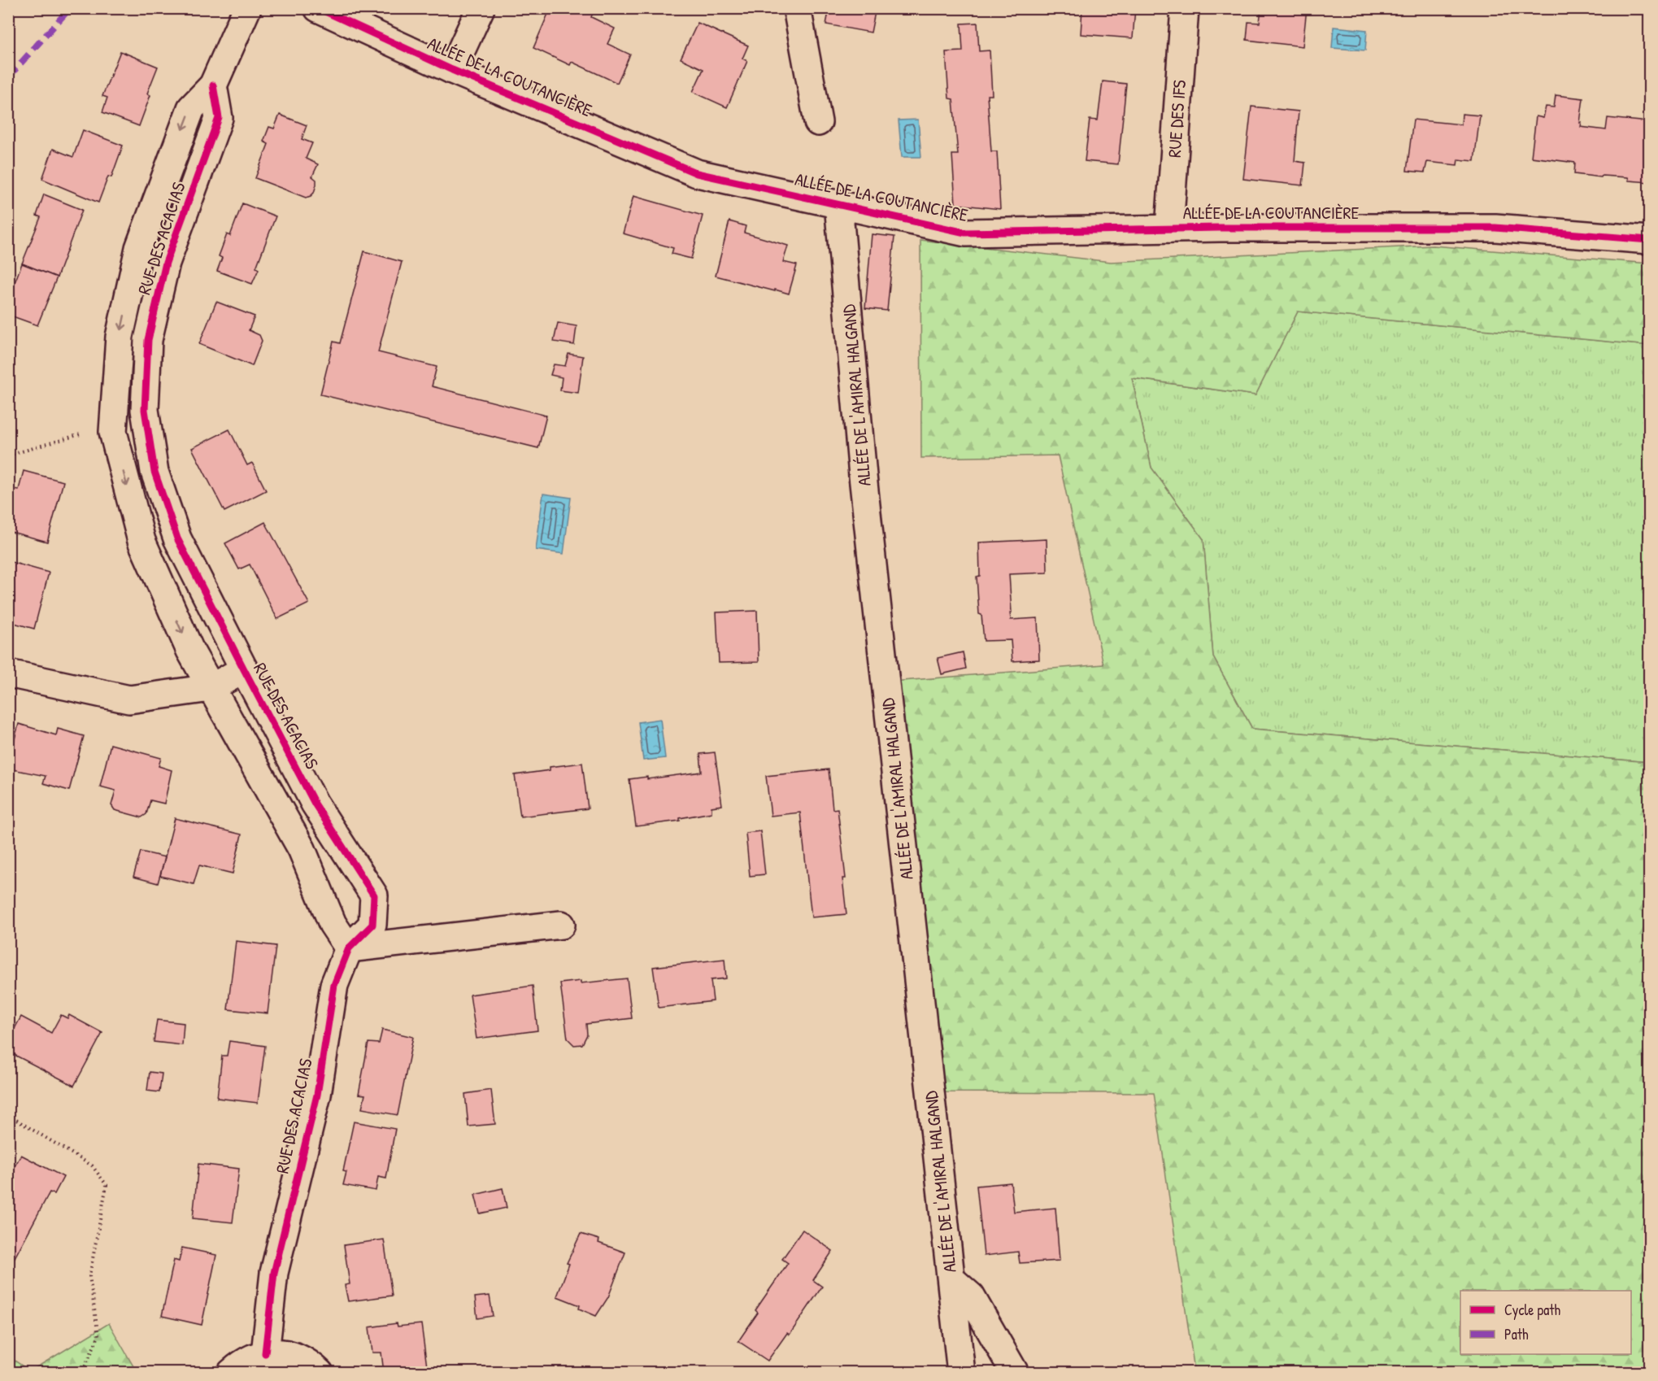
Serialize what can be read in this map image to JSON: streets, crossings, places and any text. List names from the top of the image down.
{
  "streets": {
    "street": [
      "ALLÉE DE LA COUTANCIÈRE",
      "RUE DES IFS",
      "RUE DES ACACIAS",
      "ALLÉE DE L'AMIRAL HALGAND"
    ]
  },
  "crossings": [
    ["ALLÉE DE LA COUTANCIÈRE", "RUE DES IFS"],
    ["ALLÉE DE LA COUTANCIÈRE", "ALLÉE DE L'AMIRAL HALGAND"]
  ],
  "legend": ["Cycle path", "Path"]
}
